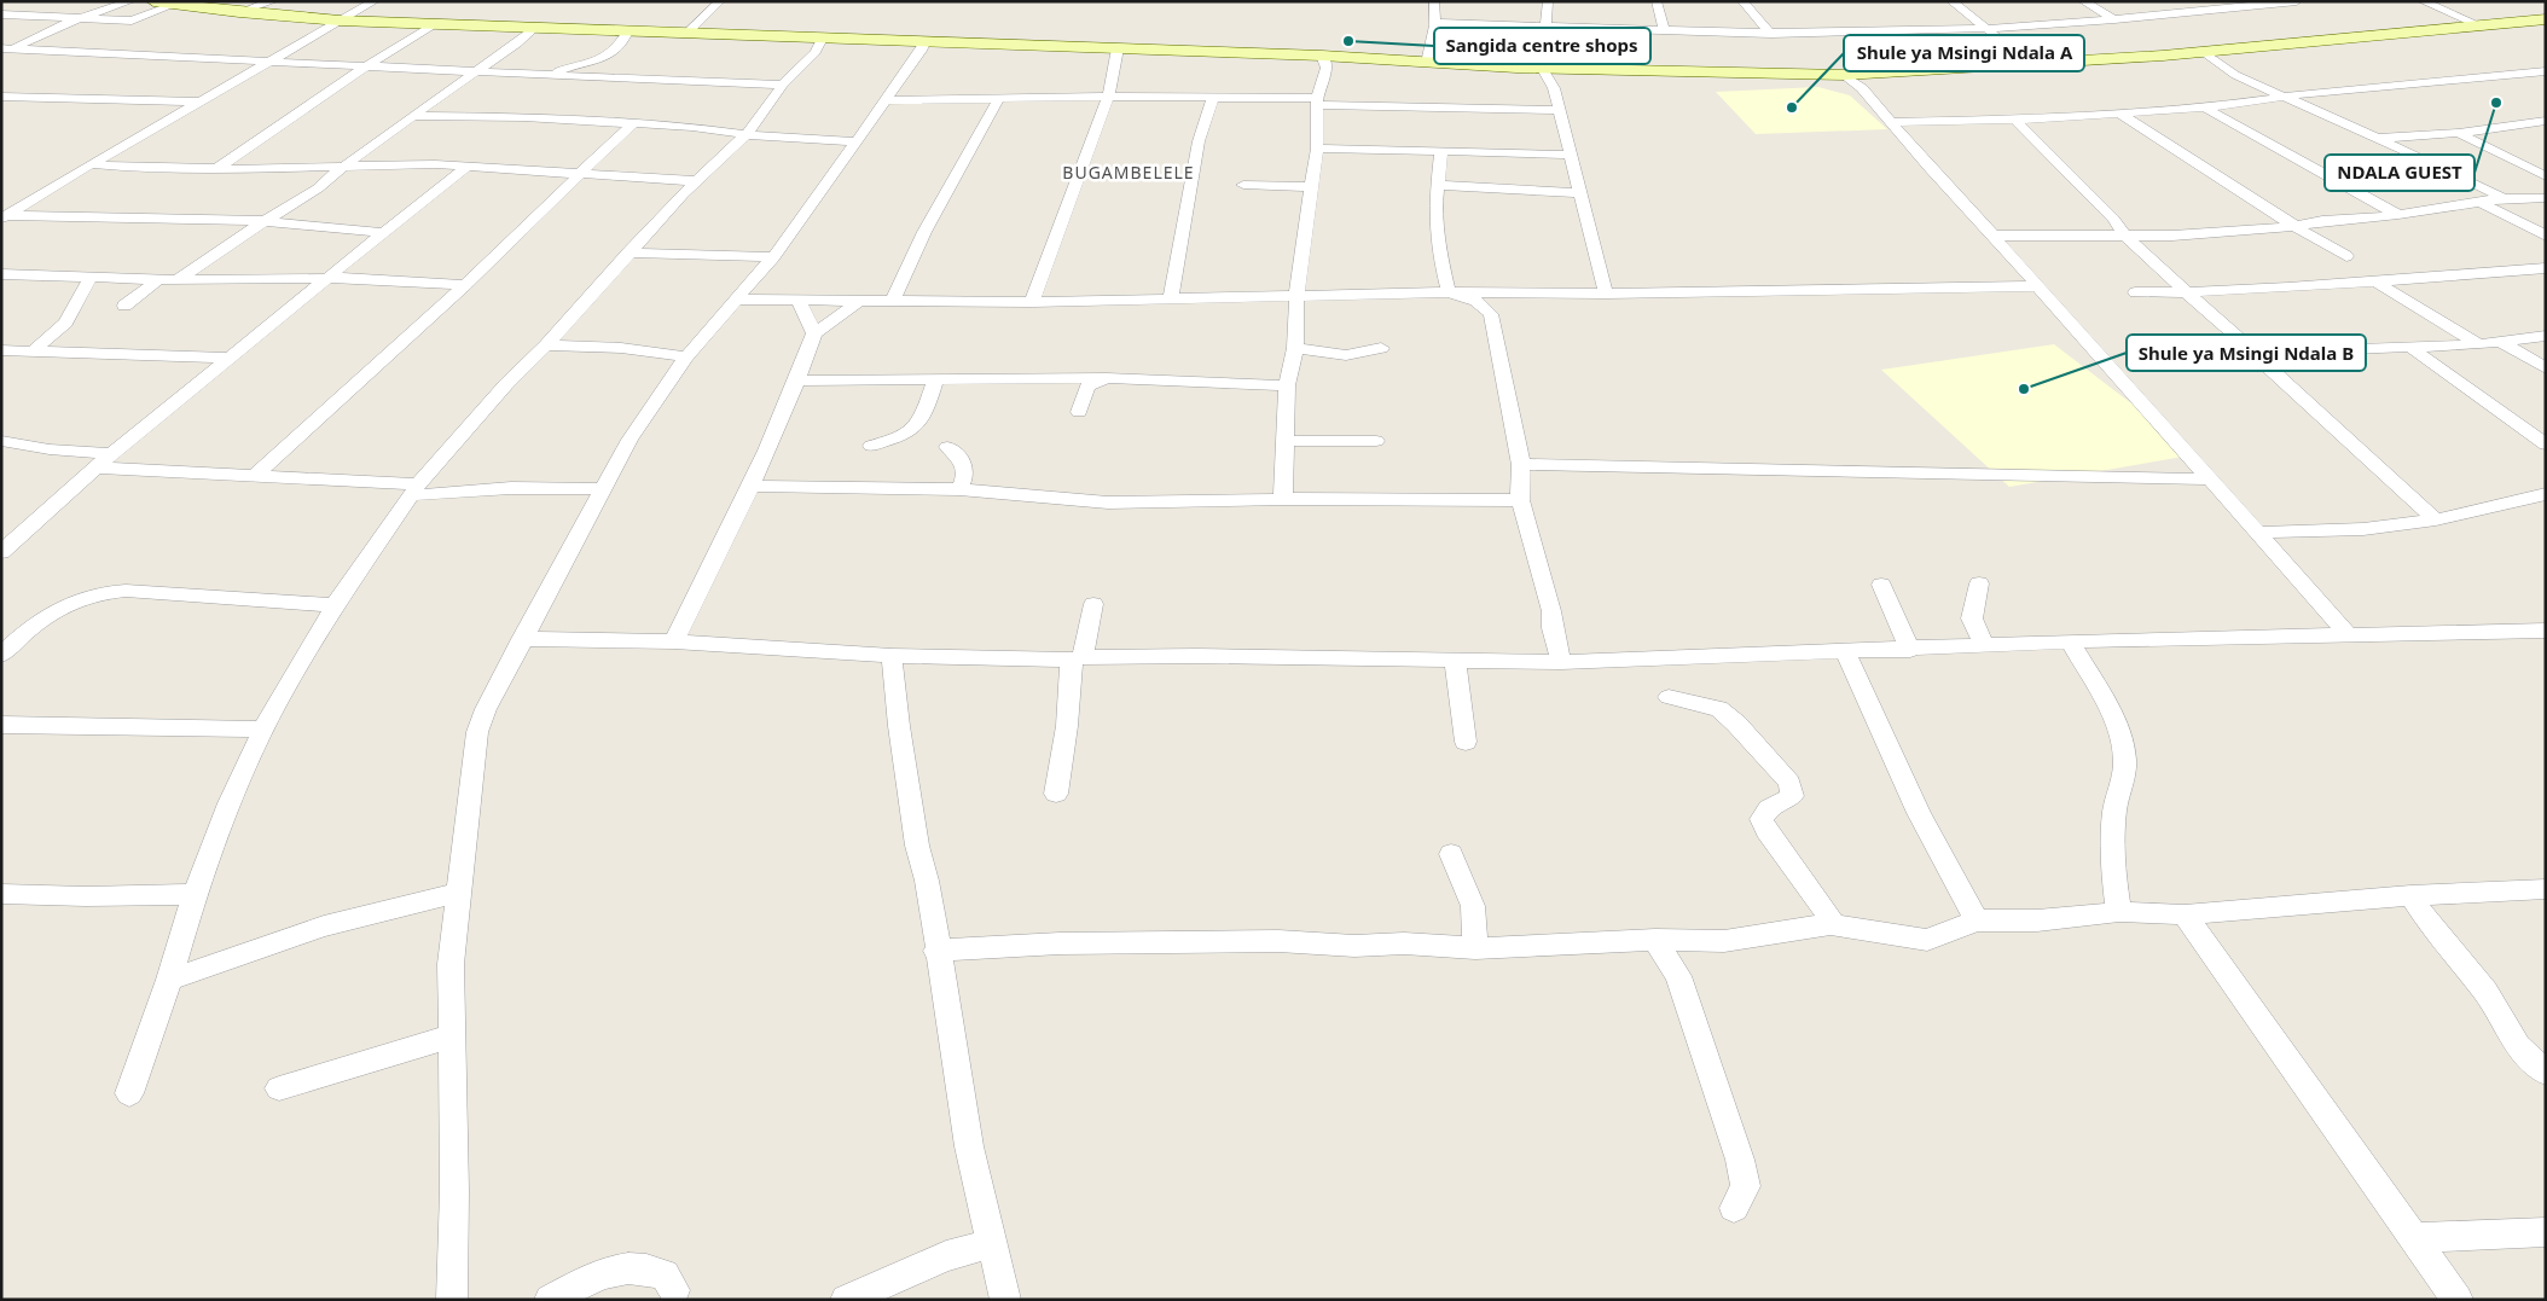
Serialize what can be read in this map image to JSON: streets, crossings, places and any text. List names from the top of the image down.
{
  "districts": ["BUGAMBELELE"],
  "places": [
    "Sangida centre shops",
    "NDALA GUEST",
    "Shule ya Msingi Ndala A",
    "Shule ya Msingi Ndala B"
  ]
}
